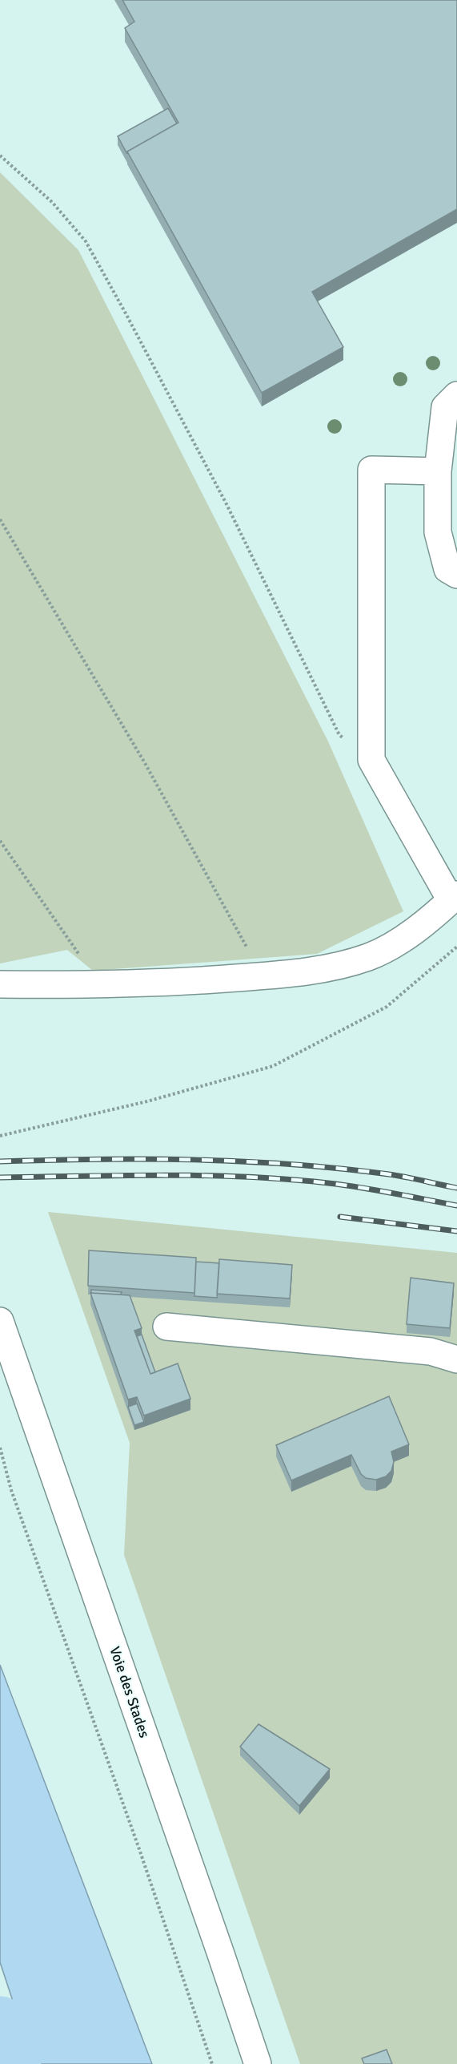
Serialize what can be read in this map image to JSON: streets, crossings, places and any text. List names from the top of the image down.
{
  "streets": {
    "main road": ["Voie des Stades"]
  }
}
